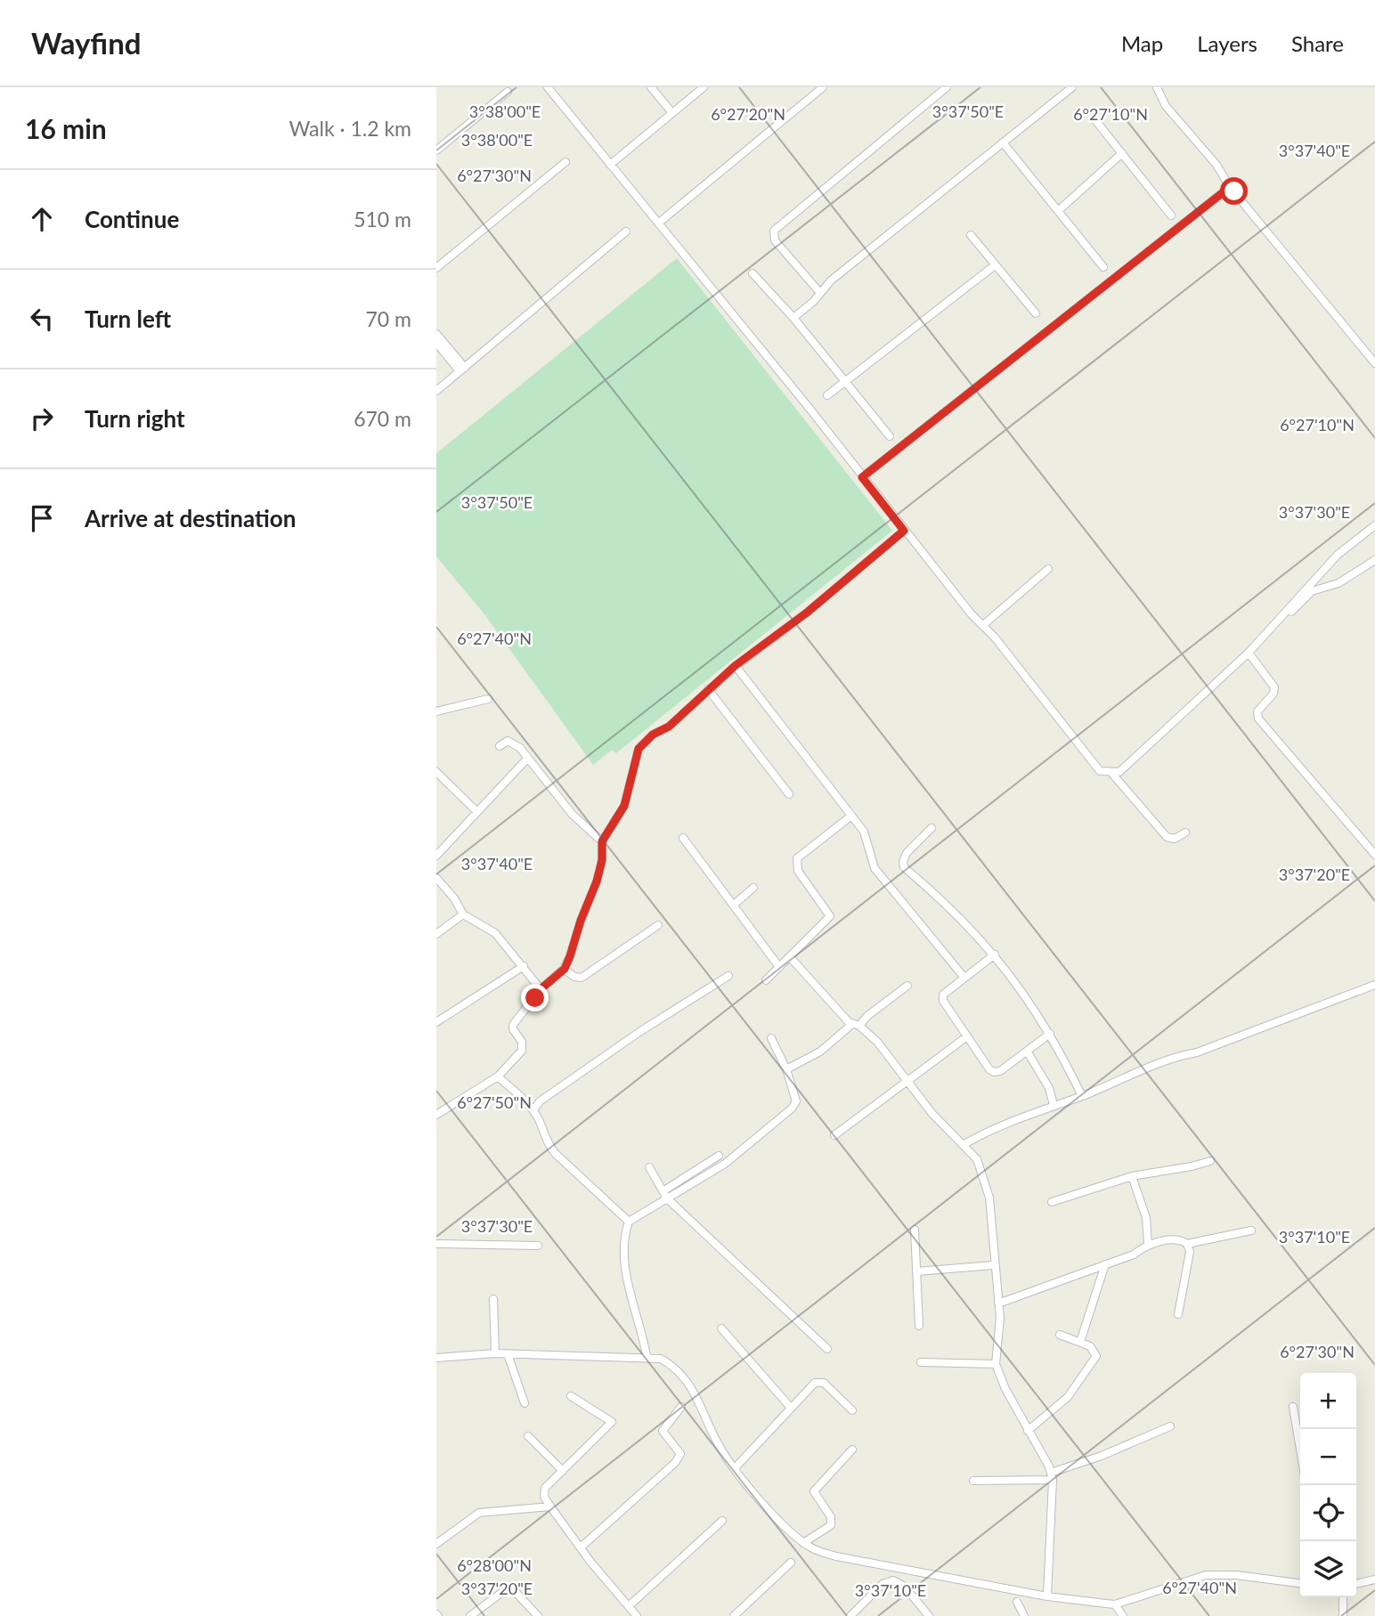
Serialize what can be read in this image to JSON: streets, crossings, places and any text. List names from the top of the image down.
{
  "page": {
    "header": "Wayfind",
    "nav": ["Map", "Layers", "Share"],
    "heading": ["16 min", "Walk · 1.2 km"],
    "list": [
      ["Continue", "510 m"],
      ["Turn left", "70 m"],
      ["Turn right", "670 m"],
      "Arrive at destination"
    ],
    "map_buttons": ["+", "−"]
  },
  "coordinates": [
    "3°37'50\"E",
    "3°38'00\"E",
    "6°27'20\"N",
    "6°27'10\"N",
    "3°37'40\"E",
    "6°27'30\"N",
    "3°37'30\"E",
    "6°27'40\"N",
    "3°37'20\"E",
    "6°27'50\"N",
    "3°37'10\"E",
    "6°28'00\"N"
  ]
}
